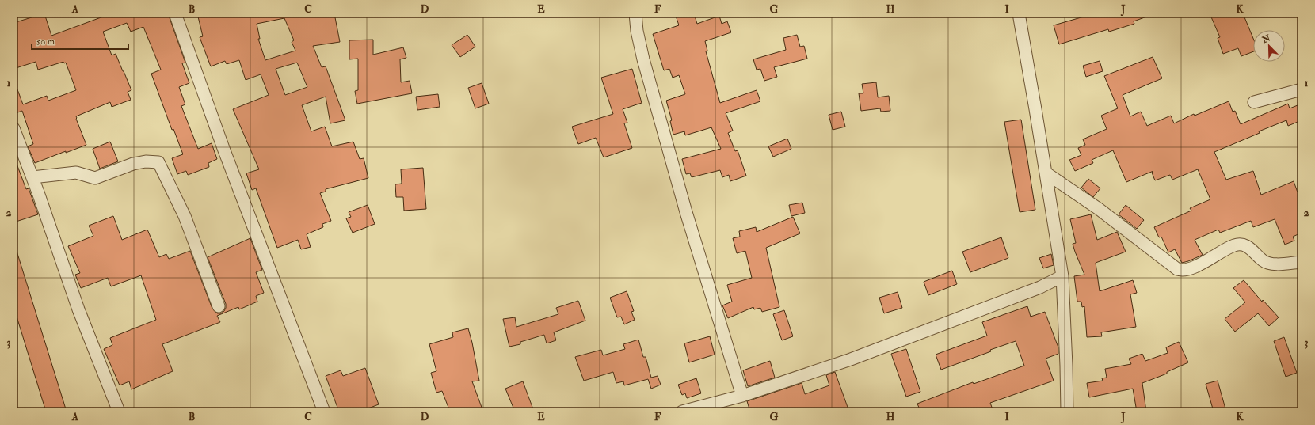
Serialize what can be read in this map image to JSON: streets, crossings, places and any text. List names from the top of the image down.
{
  "scale_bar": "50 m",
  "north": "top left",
  "grid": {
    "columns": [
      "A",
      "B",
      "C",
      "D",
      "E",
      "F",
      "G",
      "H",
      "I",
      "J",
      "K"
    ],
    "rows": ["1", "2", "3"]
  }
}
